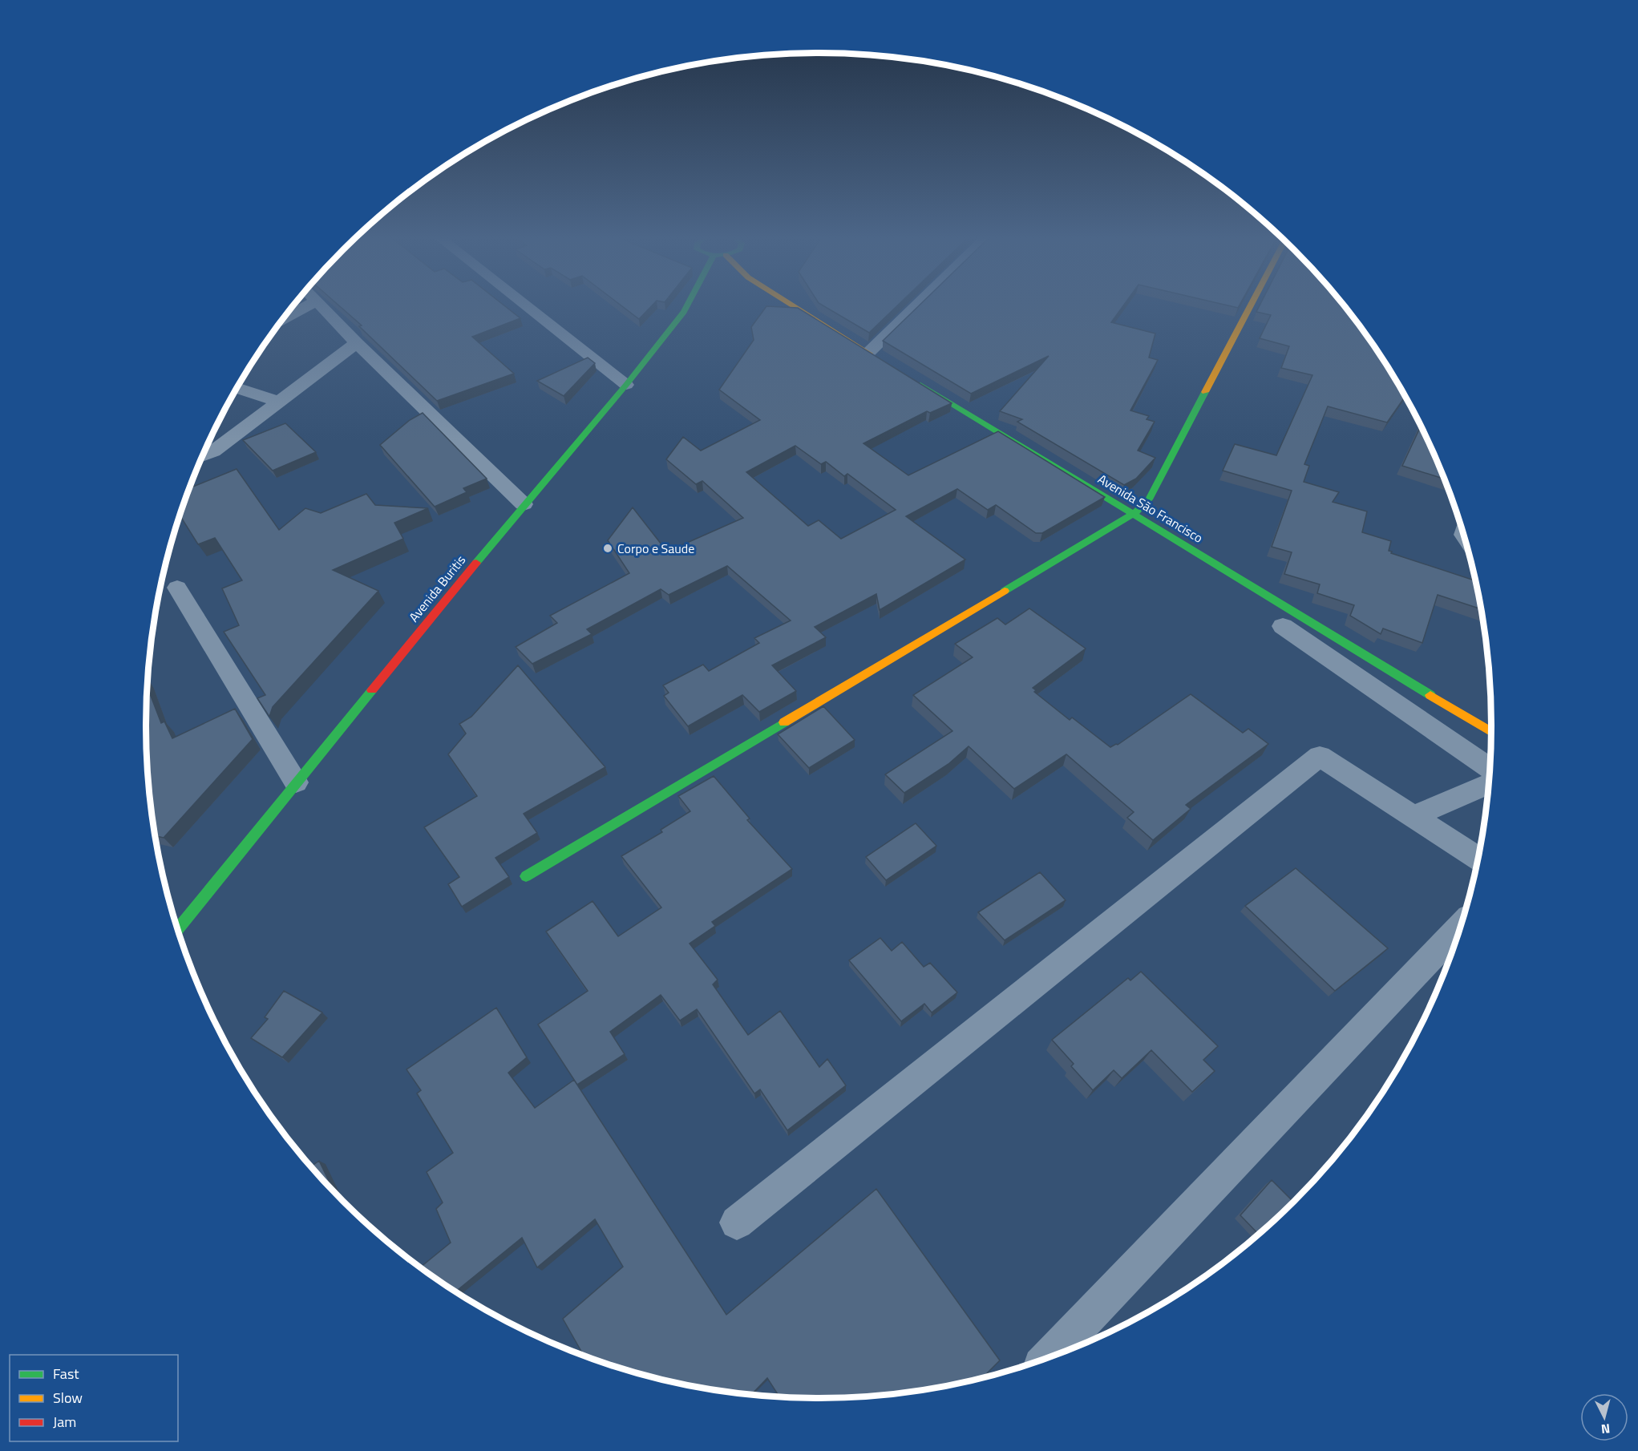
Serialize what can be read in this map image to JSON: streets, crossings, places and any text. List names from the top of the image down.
{
  "streets": {
    "street": ["Avenida São Francisco", "Avenida Buritis"]
  },
  "places": ["Corpo e Saude"],
  "legend": ["Fast", "Slow", "Jam"],
  "north": "bottom"
}
